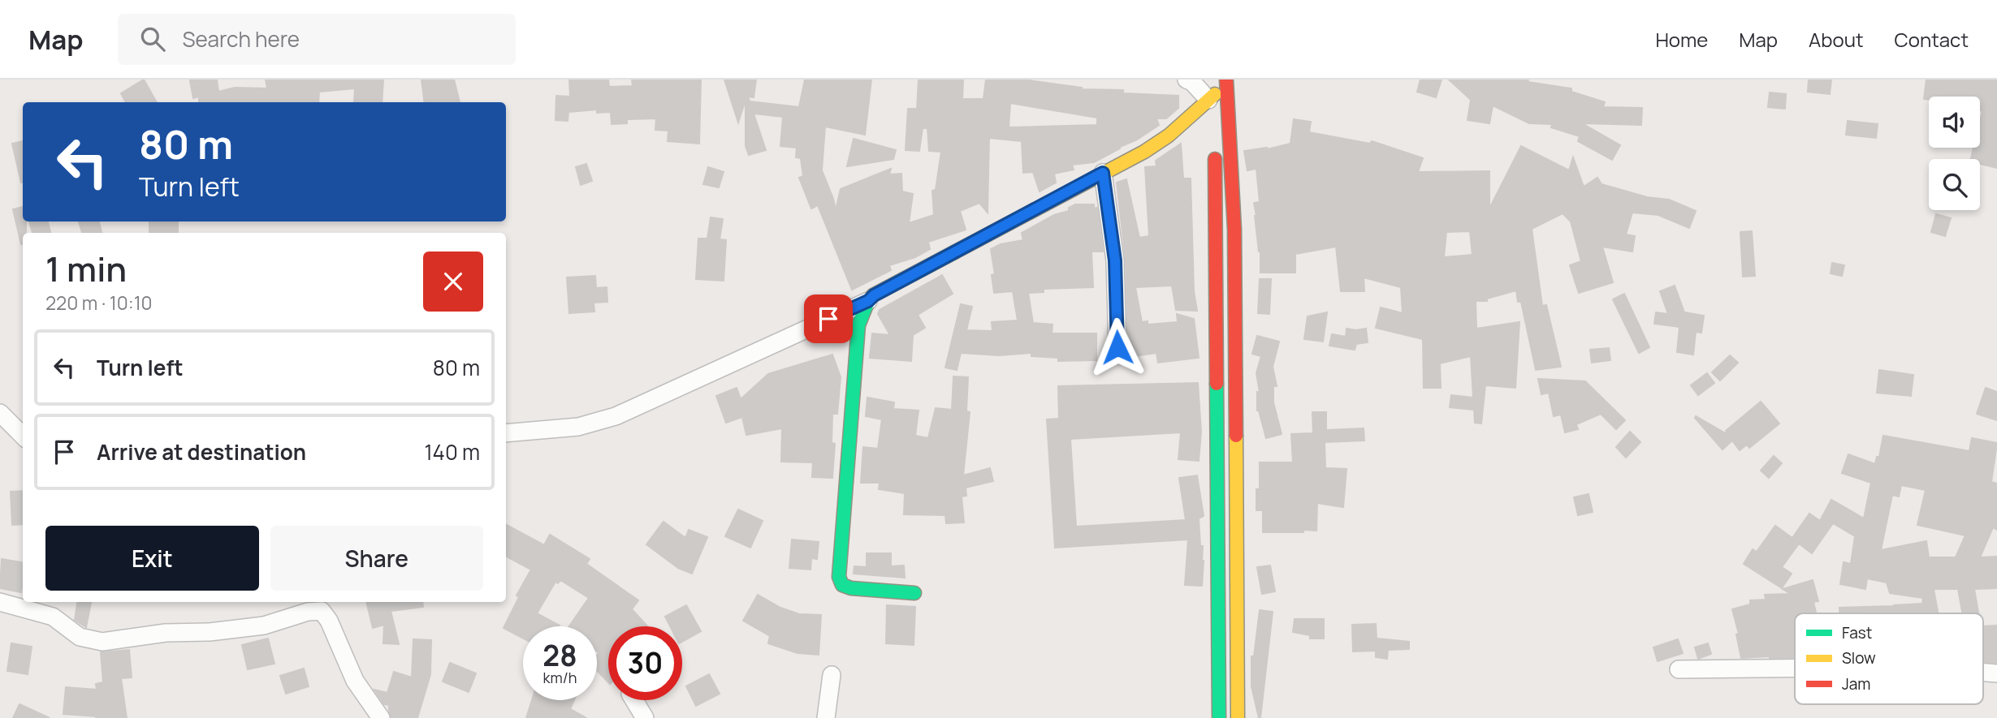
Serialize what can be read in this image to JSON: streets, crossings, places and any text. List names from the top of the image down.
{
  "legend": ["Fast", "Slow", "Jam"],
  "page": {
    "header": "Map",
    "search": "Search here",
    "nav": [
      "Home",
      "Map",
      "About",
      "Contact"
    ],
    "turn": ["80 m", "Turn left"],
    "heading": ["1 min", "220 m · 10:10"],
    "list": [
      {
        "name": "Turn left",
        "value": "80 m"
      },
      {
        "name": "Arrive at destination",
        "value": "140 m"
      }
    ],
    "buttons": ["Exit", "Share"],
    "speed": "28 km/h",
    "limit": "30"
  }
}
